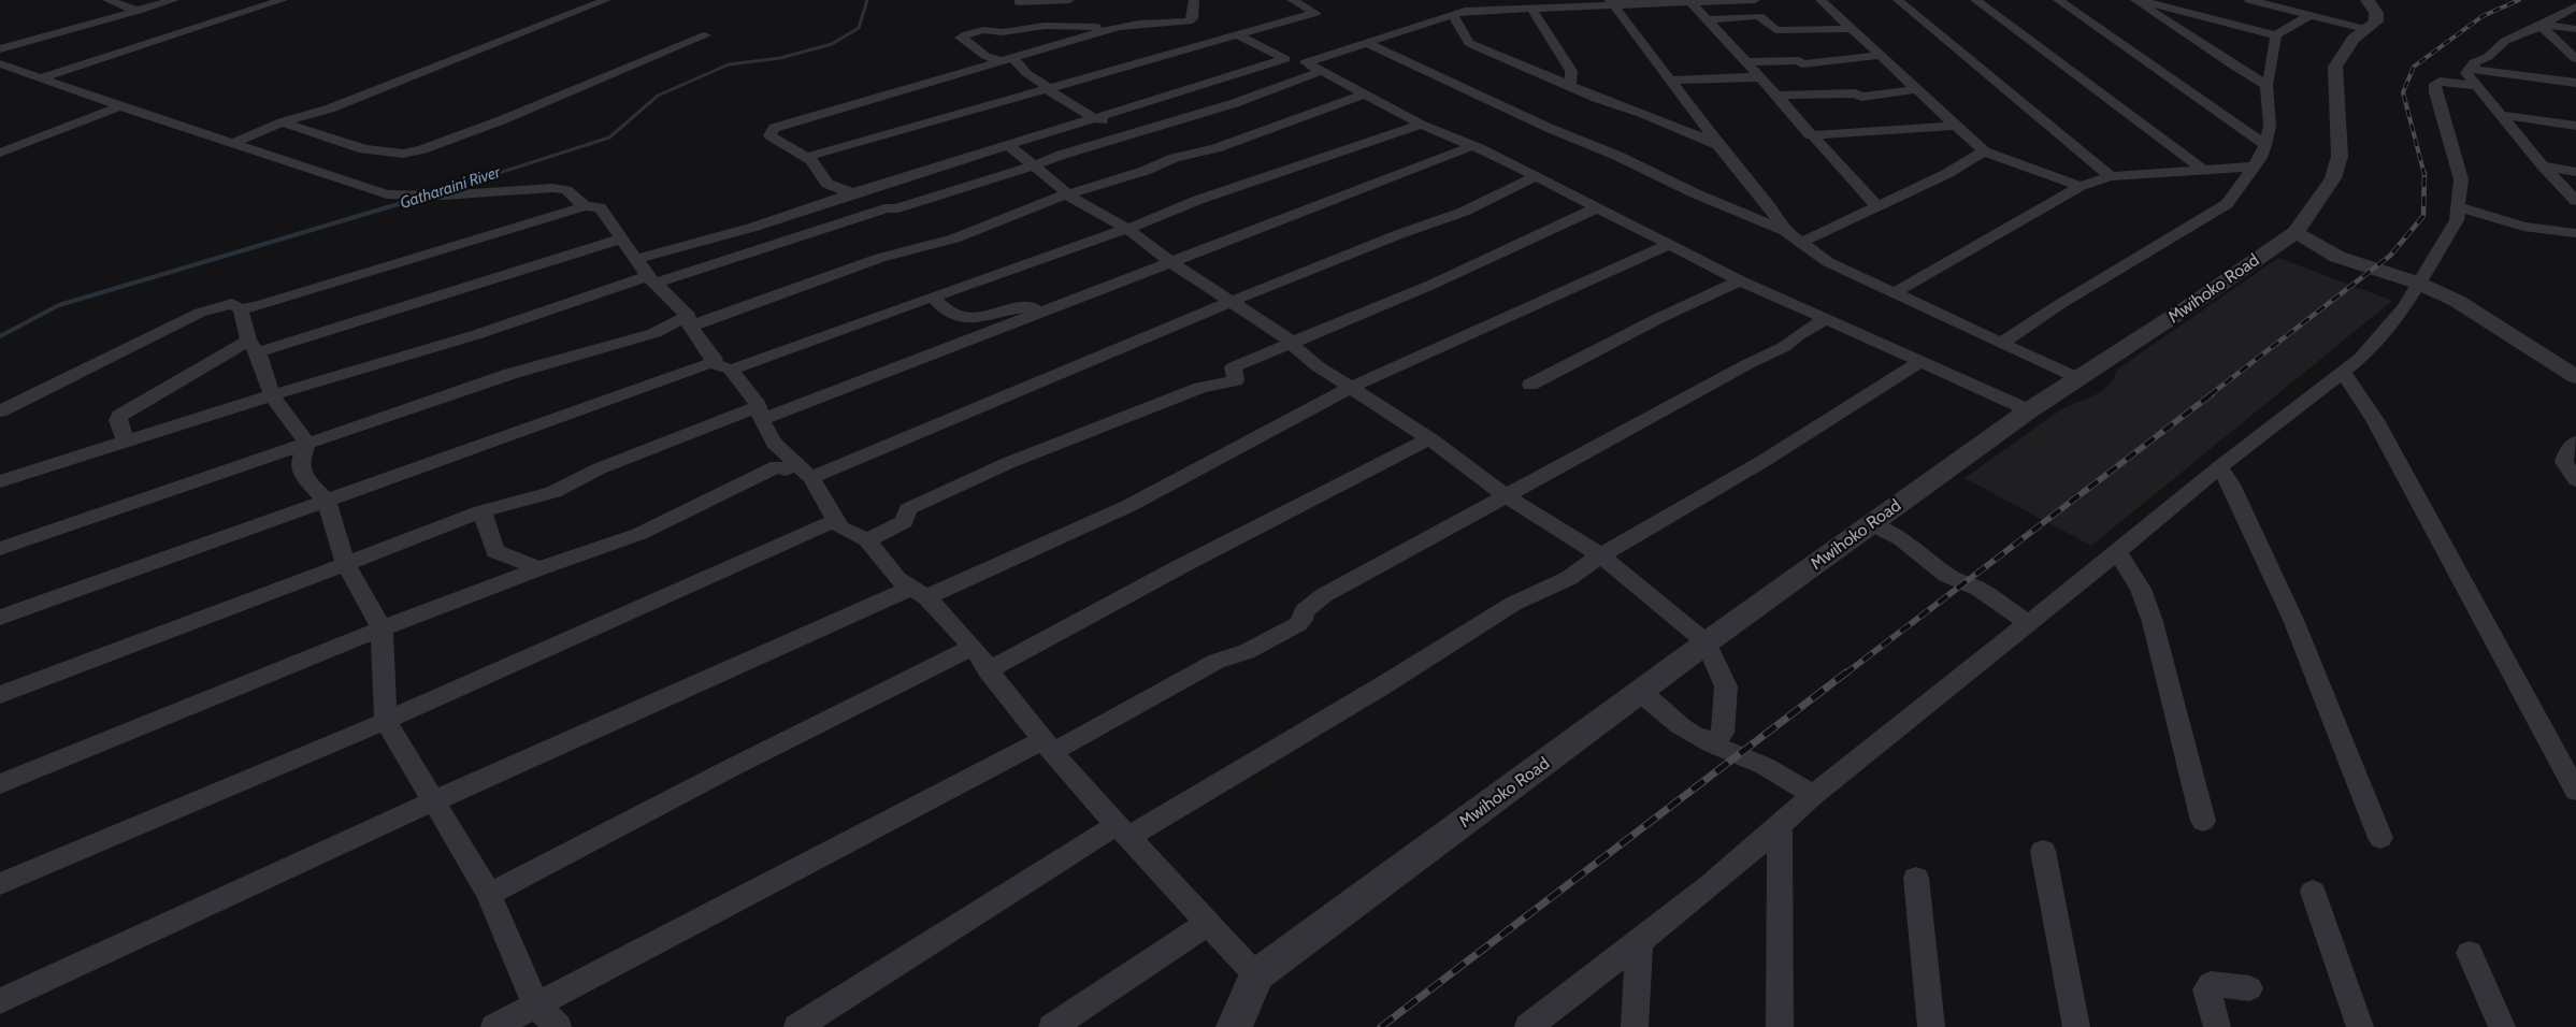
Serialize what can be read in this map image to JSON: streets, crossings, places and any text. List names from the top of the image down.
{
  "streets": {
    "street": ["Mwihoko Road"]
  },
  "water": ["Gatharaini River"]
}
